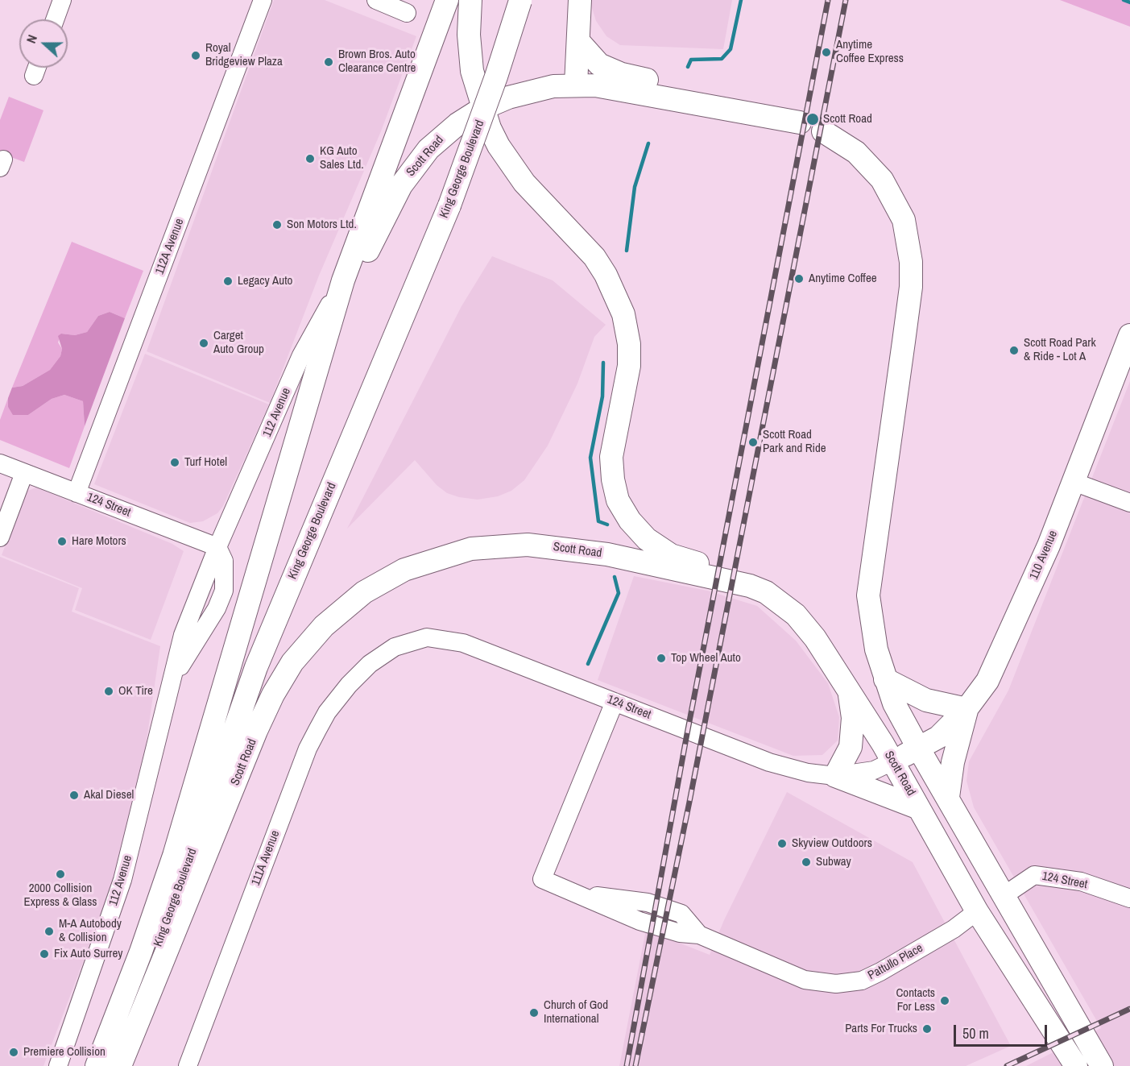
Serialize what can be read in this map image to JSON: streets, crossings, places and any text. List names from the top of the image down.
{
  "streets": {
    "main road": ["Scott Road", "King George Boulevard", "110 Avenue"],
    "street": [
      "112A Avenue",
      "112 Avenue",
      "124 Street",
      "111A Avenue",
      "Pattullo Place"
    ]
  },
  "crossings": [
    ["Scott Road", "King George Boulevard"],
    ["Scott Road", "124 Street"],
    ["Scott Road", "110 Avenue"],
    ["Scott Road", "Pattullo Place"],
    ["King George Boulevard", "112 Avenue"],
    ["112A Avenue", "124 Street"],
    ["112 Avenue", "124 Street"],
    ["124 Street", "110 Avenue"],
    ["124 Street", "111A Avenue"],
    ["124 Street", "Pattullo Place"]
  ],
  "places": [
    "Anytime Coffee Express",
    "Royal Bridgeview Plaza",
    "Brown Bros. Auto Clearance Centre",
    "Scott Road",
    "KG Auto Sales Ltd.",
    "Son Motors Ltd.",
    "Anytime Coffee",
    "Legacy Auto",
    "Carget Auto Group",
    "Scott Road Park & Ride - Lot A",
    "Scott Road Park and Ride",
    "Turf Hotel",
    "Hare Motors",
    "Top Wheel Auto",
    "OK Tire",
    "Akal Diesel",
    "Skyview Outdoors",
    "Subway",
    "2000 Collision Express & Glass",
    "M-A Autobody & Collision",
    "Fix Auto Surrey",
    "Contacts For Less",
    "Church of God International",
    "Parts For Trucks",
    "Premiere Collision"
  ],
  "scale_bar": "50 m",
  "north": "left"
}
